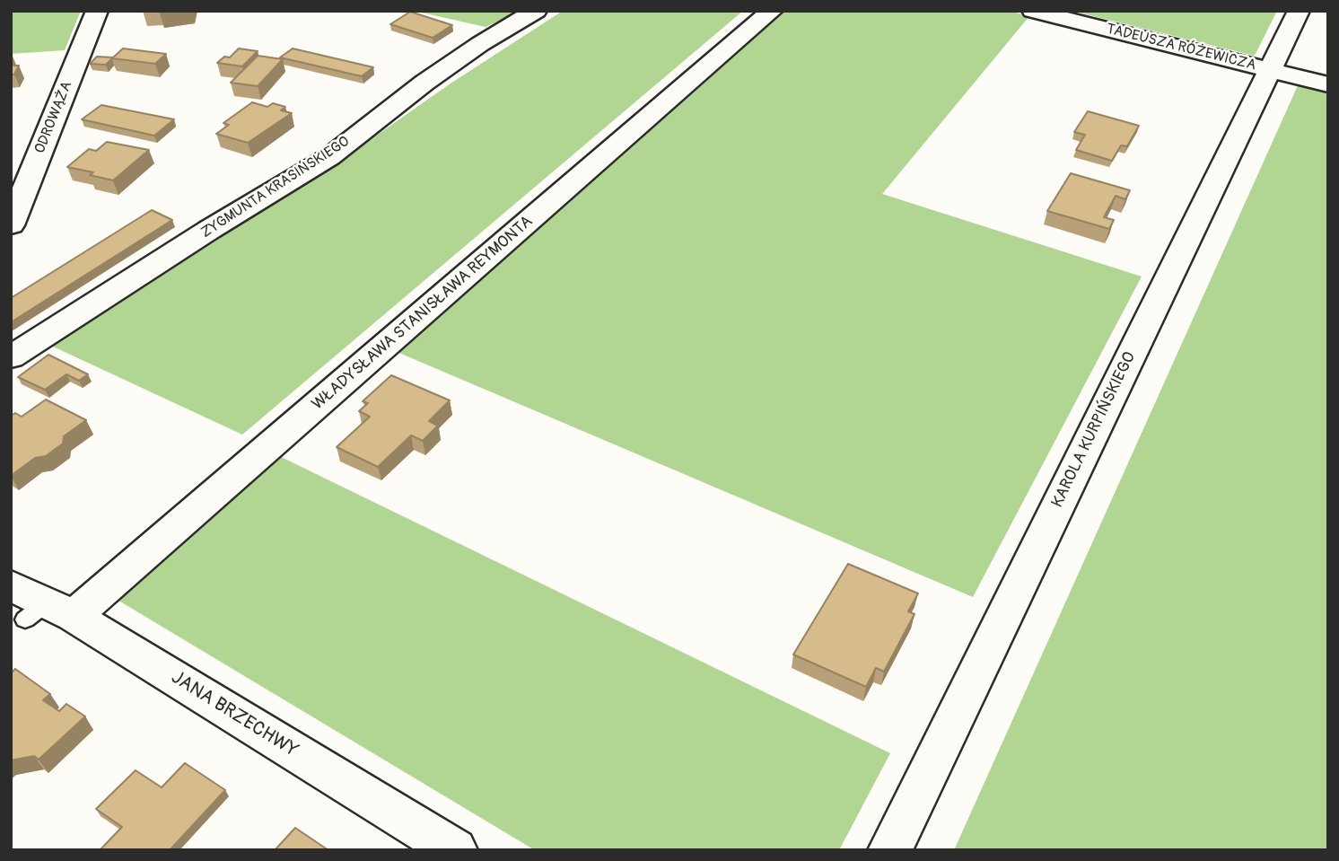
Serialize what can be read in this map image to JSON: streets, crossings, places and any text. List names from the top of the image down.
{
  "streets": {
    "street": [
      "TADEUSZA RÓŻEWICZA",
      "ODROWĄŻA",
      "ZYGMUNTA KRASIŃSKIEGO",
      "WŁADYSŁAWA STANISŁAWA REYMONTA",
      "KAROLA KURPIŃSKIEGO",
      "JANA BRZECHWY"
    ]
  },
  "crossings": [
    ["TADEUSZA RÓŻEWICZA", "KAROLA KURPIŃSKIEGO"],
    ["WŁADYSŁAWA STANISŁAWA REYMONTA", "JANA BRZECHWY"]
  ]
}
